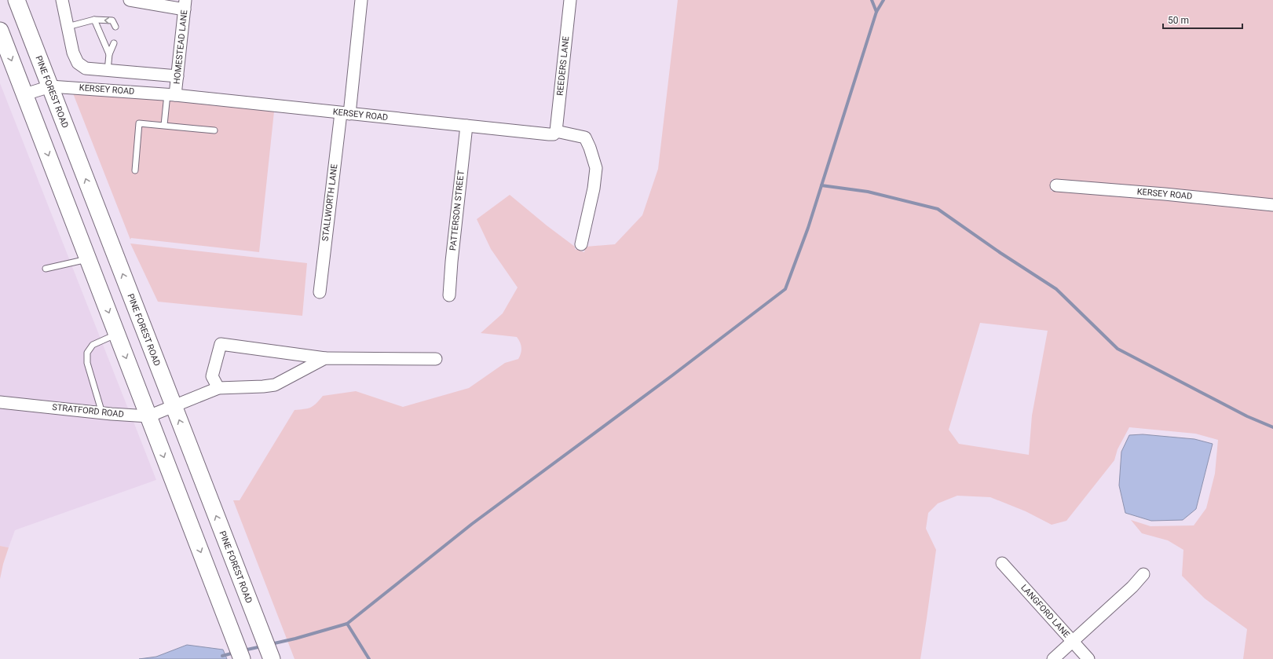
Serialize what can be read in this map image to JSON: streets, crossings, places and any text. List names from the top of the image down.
{
  "streets": {
    "main road": ["PINE FOREST ROAD"],
    "street": [
      "HOMESTEAD LANE",
      "REEDERS LANE",
      "KERSEY ROAD",
      "STALLWORTH LANE",
      "PATTERSON STREET",
      "STRATFORD ROAD",
      "LANGFORD LANE"
    ]
  },
  "crossings": [
    ["HOMESTEAD LANE", "KERSEY ROAD"],
    ["REEDERS LANE", "KERSEY ROAD"],
    ["KERSEY ROAD", "PINE FOREST ROAD"],
    ["KERSEY ROAD", "STALLWORTH LANE"],
    ["KERSEY ROAD", "PATTERSON STREET"],
    ["PINE FOREST ROAD", "STRATFORD ROAD"]
  ],
  "scale_bar": "50 m"
}
